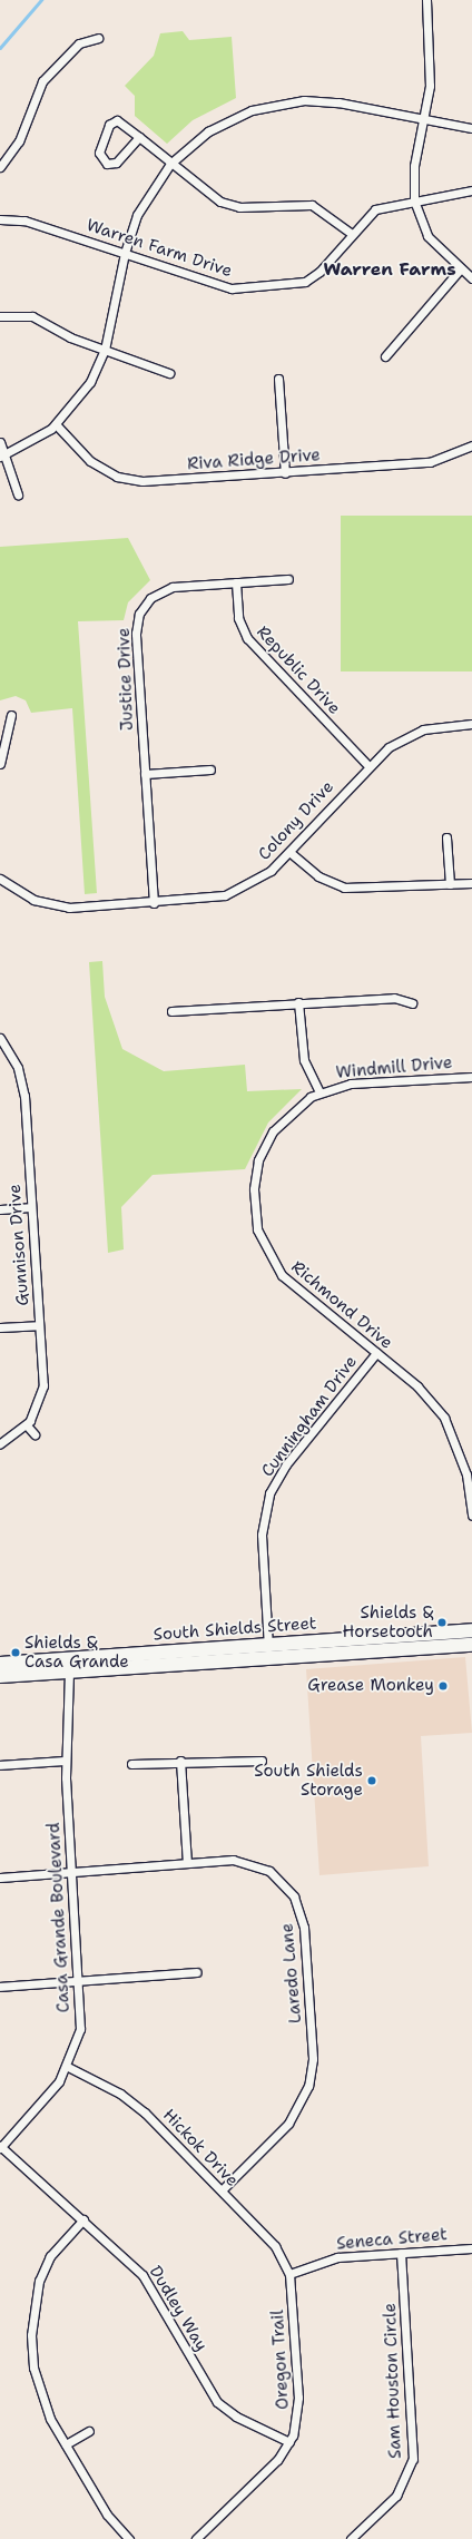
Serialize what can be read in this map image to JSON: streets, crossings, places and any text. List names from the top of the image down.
{
  "streets": {
    "main road": ["South Shields Street"],
    "street": [
      "Warren Farm Drive",
      "Riva Ridge Drive",
      "Republic Drive",
      "Justice Drive",
      "Colony Drive",
      "Windmill Drive",
      "Gunnison Drive",
      "Richmond Drive",
      "Cunningham Drive",
      "Casa Grande Boulevard",
      "Laredo Lane",
      "Hickok Drive",
      "Seneca Street",
      "Dudley Way",
      "Oregon Trail",
      "Sam Houston Circle"
    ]
  },
  "crossings": [
    ["Republic Drive", "Justice Drive"],
    ["Republic Drive", "Colony Drive"],
    ["Justice Drive", "Colony Drive"],
    ["Windmill Drive", "Richmond Drive"],
    ["Richmond Drive", "Cunningham Drive"],
    ["Cunningham Drive", "South Shields Street"],
    ["South Shields Street", "Casa Grande Boulevard"],
    ["Casa Grande Boulevard", "Laredo Lane"],
    ["Casa Grande Boulevard", "Hickok Drive"],
    ["Casa Grande Boulevard", "Dudley Way"],
    ["Laredo Lane", "Hickok Drive"],
    ["Hickok Drive", "Seneca Street"],
    ["Hickok Drive", "Oregon Trail"],
    ["Seneca Street", "Oregon Trail"],
    ["Seneca Street", "Sam Houston Circle"],
    ["Dudley Way", "Oregon Trail"]
  ],
  "districts": ["Warren Farms"],
  "places": [
    "Shields & Horsetooth",
    "Shields & Casa Grande",
    "Grease Monkey",
    "South Shields Storage"
  ]
}
